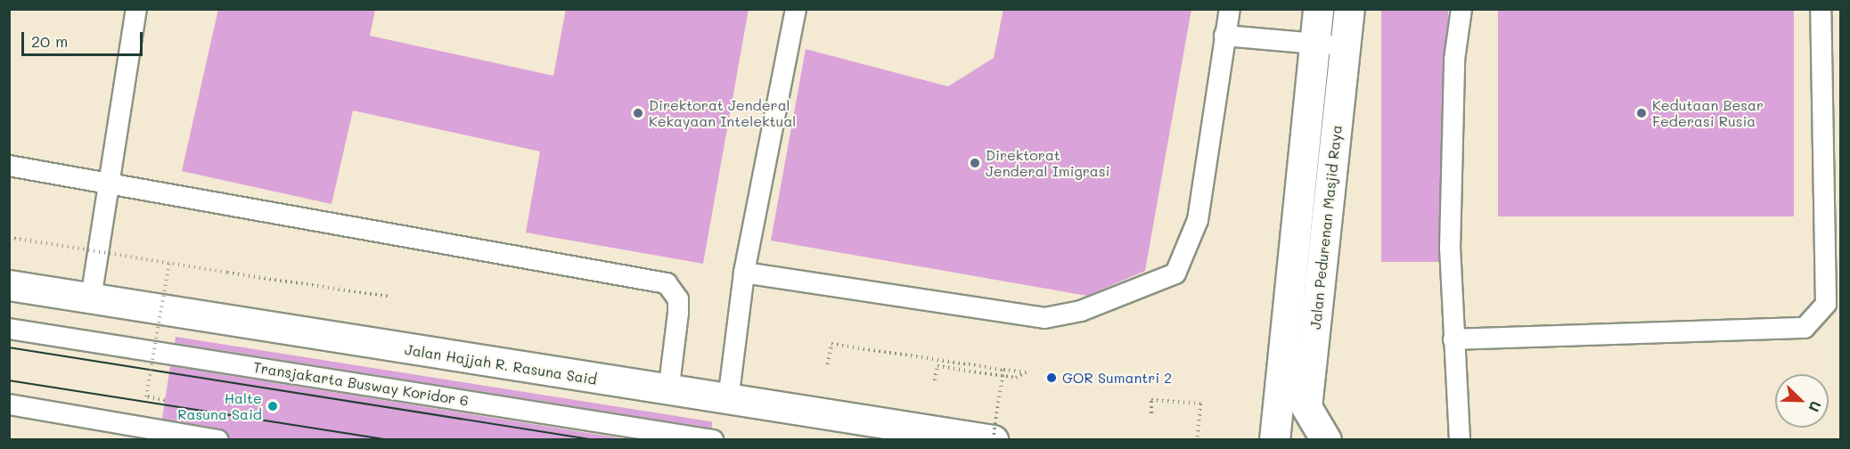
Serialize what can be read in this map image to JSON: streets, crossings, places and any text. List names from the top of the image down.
{
  "streets": {
    "main road": ["Jalan Pedurenan Masjid Raya", "Jalan Hajjah R. Rasuna Said"],
    "lane": ["Transjakarta Busway Koridor 6"]
  },
  "places": [
    "Direktorat Jenderal Kekayaan Intelektual",
    "Kedutaan Besar Federasi Rusia",
    "Direktorat Jenderal Imigrasi",
    "GOR Sumantri 2",
    "Halte Rasuna Said"
  ],
  "scale_bar": "20 m",
  "north": "bottom right"
}
